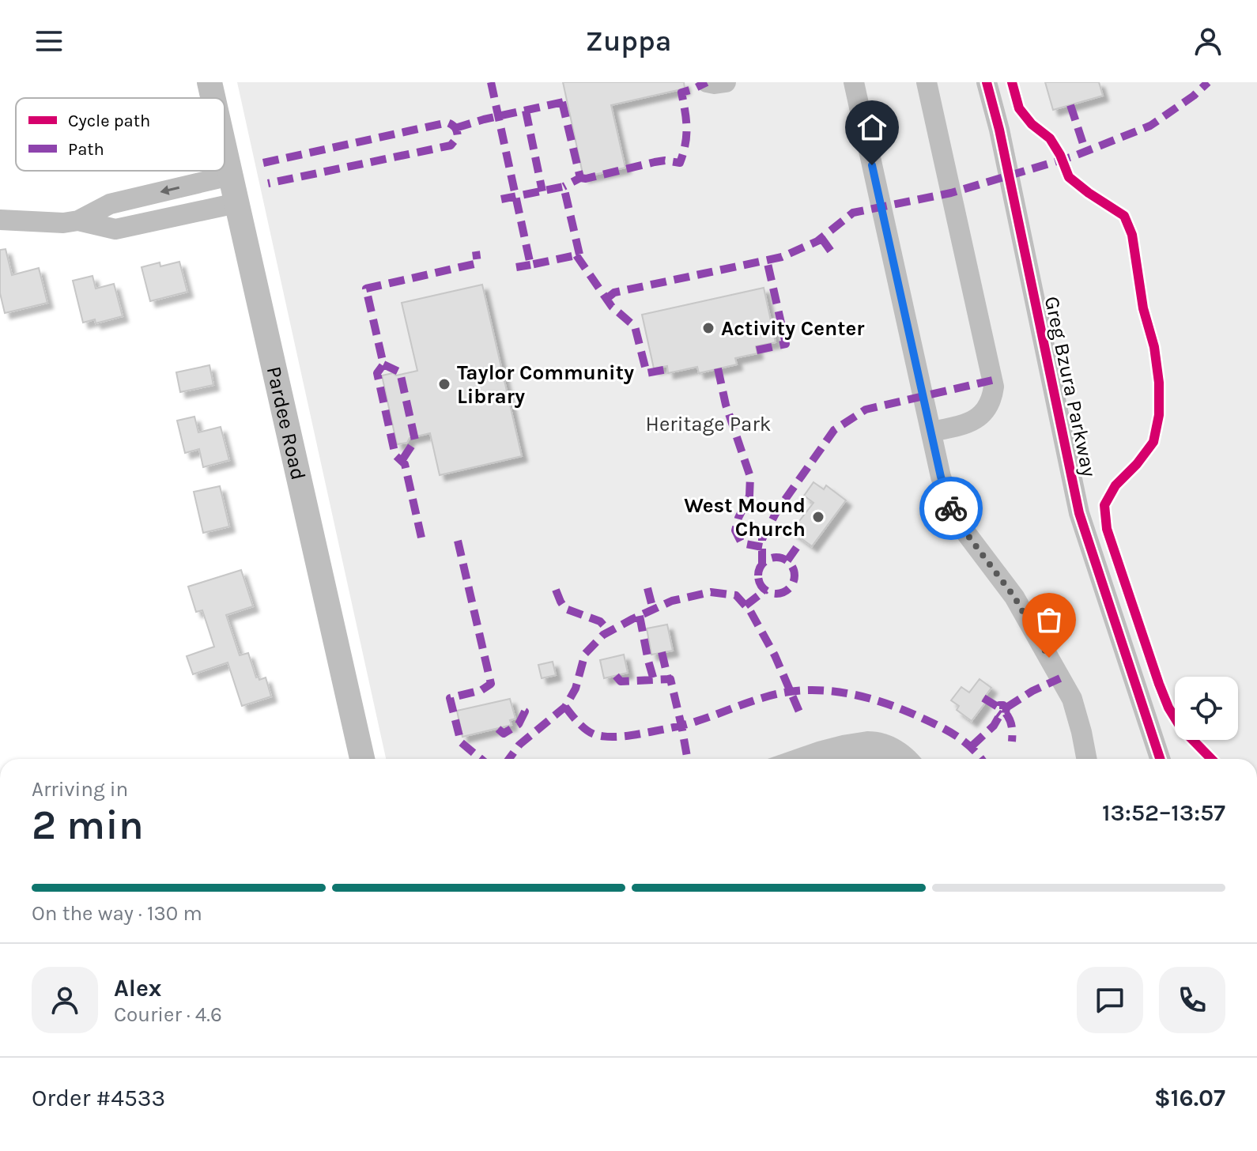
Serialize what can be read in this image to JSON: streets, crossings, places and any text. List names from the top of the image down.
{
  "streets": {
    "main road": ["Pardee Road"],
    "street": ["Greg Bzura Parkway"]
  },
  "parks": ["Heritage Park"],
  "places": ["Activity Center", "Taylor Community Library", "West Mound Church"],
  "legend": ["Cycle path", "Path"],
  "page": {
    "header": "Zuppa",
    "heading": ["2 min", "Arriving in", "13:52–13:57"],
    "panel": [
      "Alex",
      "Courier · 4.6",
      "Order #4533",
      "$16.07"
    ],
    "bar": "On the way · 130 m"
  }
}
